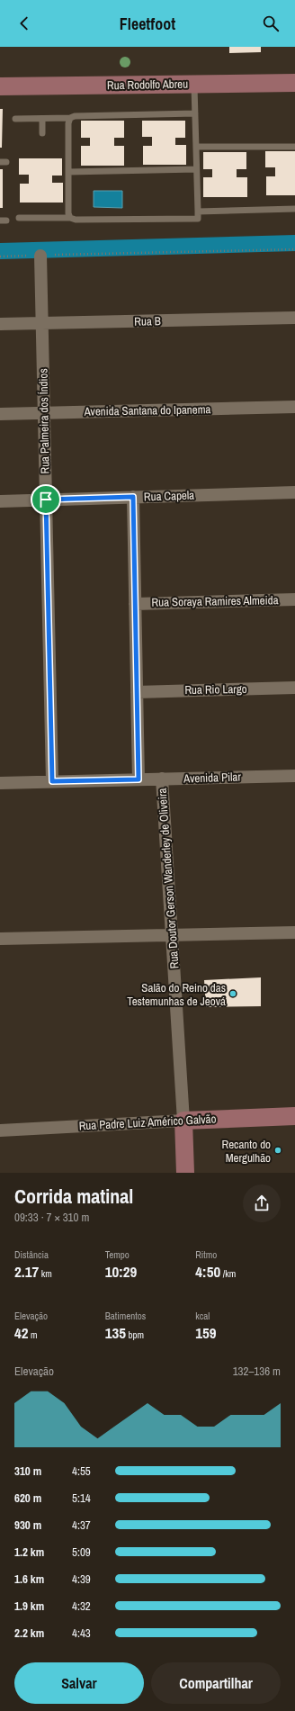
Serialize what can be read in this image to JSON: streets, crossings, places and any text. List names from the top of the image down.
{
  "streets": {
    "street": [
      "Rua Rodolfo Abreu",
      "Rua B",
      "Avenida Santana do Ipanema",
      "Rua Palmeira dos Índios",
      "Rua Capela",
      "Rua Soraya Ramires Almeida",
      "Rua Rio Largo",
      "Avenida Pilar",
      "Rua Doutor Gerson Wanderley de Oliveira",
      "Rua Padre Luiz Américo Galvão"
    ]
  },
  "crossings": [
    ["Rua B", "Rua Palmeira dos Índios"],
    ["Avenida Santana do Ipanema", "Rua Palmeira dos Índios"],
    ["Rua Palmeira dos Índios", "Rua Capela"],
    ["Rua Palmeira dos Índios", "Avenida Pilar"],
    ["Avenida Pilar", "Rua Doutor Gerson Wanderley de Oliveira"],
    ["Rua Doutor Gerson Wanderley de Oliveira", "Rua Padre Luiz Américo Galvão"]
  ],
  "places": ["Salão do Reino das Testemunhas de Jeová", "Recanto do Mergulhão"],
  "page": {
    "header": "Fleetfoot",
    "heading": ["Corrida matinal", "09:33 · 7 × 310 m"],
    "stats": [
      ["Distância", "2.17 km"],
      ["Tempo", "10:29"],
      ["Ritmo", "4:50 /km"],
      ["Elevação", "42 m"],
      ["Batimentos", "135 bpm"],
      ["kcal", "159"]
    ],
    "chart": ["Elevação", "132–136 m"],
    "list": [
      {
        "name": "310 m",
        "note": "4:55"
      },
      {
        "name": "620 m",
        "note": "5:14"
      },
      {
        "name": "930 m",
        "note": "4:37"
      },
      {
        "name": "1.2 km",
        "note": "5:09"
      },
      {
        "name": "1.6 km",
        "note": "4:39"
      },
      {
        "name": "1.9 km",
        "note": "4:32"
      },
      {
        "name": "2.2 km",
        "note": "4:43"
      }
    ],
    "buttons": ["Salvar", "Compartilhar"]
  }
}
